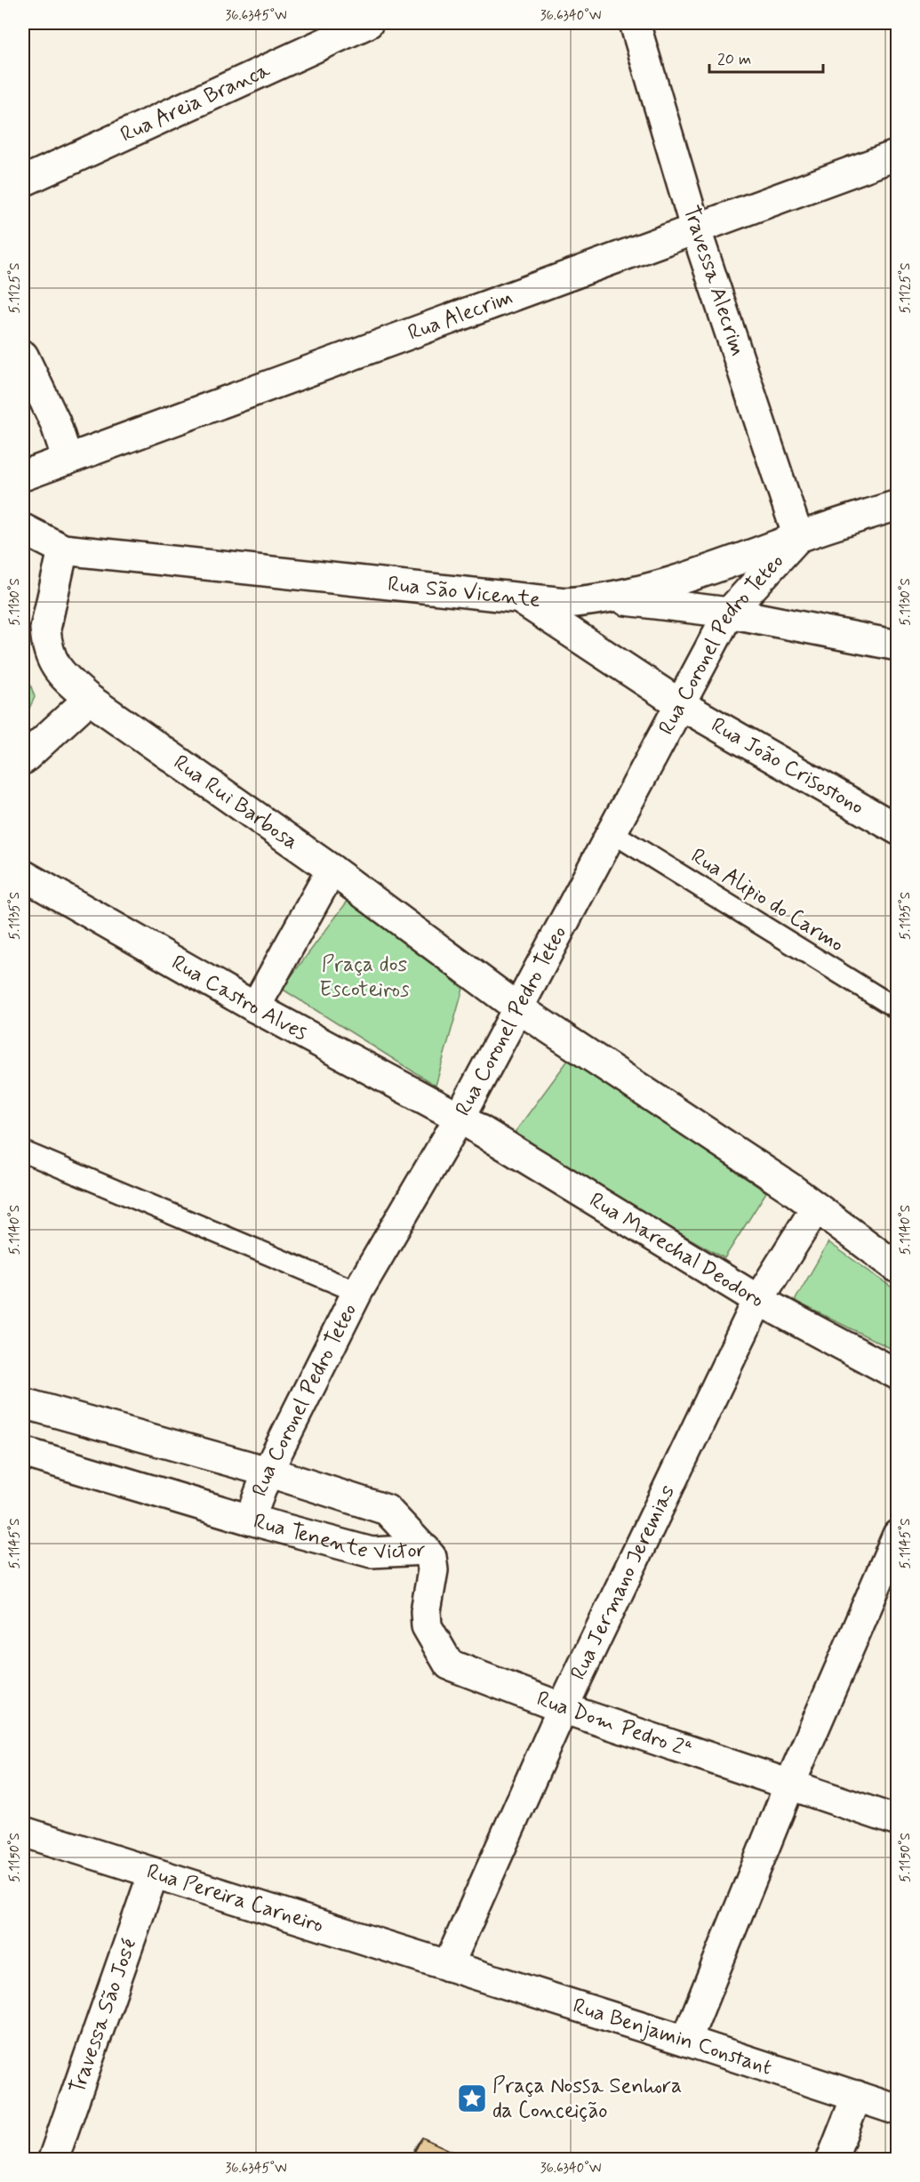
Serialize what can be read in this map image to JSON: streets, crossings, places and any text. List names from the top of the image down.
{
  "streets": {
    "street": [
      "Rua Areia Branca",
      "Travessa Alecrim",
      "Rua Alecrim",
      "Rua São Vicente",
      "Rua Coronel Pedro Teteo",
      "Rua João Crisostono",
      "Rua Rui Barbosa",
      "Rua Castro Alves",
      "Rua Marechal Deodoro",
      "Rua Tenente Victor",
      "Rua Jermano Jeremias",
      "Rua Dom Pedro 2ª",
      "Rua Pereira Carneiro",
      "Travessa São José",
      "Rua Benjamin Constant"
    ],
    "lane": ["Rua Alipio do Carmo"]
  },
  "crossings": [
    ["Travessa Alecrim", "Rua Alecrim"],
    ["Travessa Alecrim", "Rua São Vicente"],
    ["Travessa Alecrim", "Rua Coronel Pedro Teteo"],
    ["Rua São Vicente", "Rua Coronel Pedro Teteo"],
    ["Rua São Vicente", "Rua João Crisostono"],
    ["Rua São Vicente", "Rua Rui Barbosa"],
    ["Rua Coronel Pedro Teteo", "Rua João Crisostono"],
    ["Rua Coronel Pedro Teteo", "Rua Rui Barbosa"],
    ["Rua Coronel Pedro Teteo", "Rua Alipio do Carmo"],
    ["Rua Coronel Pedro Teteo", "Rua Castro Alves"],
    ["Rua Coronel Pedro Teteo", "Rua Marechal Deodoro"],
    ["Rua Coronel Pedro Teteo", "Rua Tenente Victor"],
    ["Rua Castro Alves", "Rua Marechal Deodoro"],
    ["Rua Marechal Deodoro", "Rua Jermano Jeremias"],
    ["Rua Tenente Victor", "Rua Dom Pedro 2ª"],
    ["Rua Jermano Jeremias", "Rua Dom Pedro 2ª"],
    ["Rua Jermano Jeremias", "Rua Pereira Carneiro"],
    ["Rua Jermano Jeremias", "Rua Benjamin Constant"],
    ["Rua Pereira Carneiro", "Travessa São José"],
    ["Rua Pereira Carneiro", "Rua Benjamin Constant"]
  ],
  "parks": ["Praça dos Escoteiros"],
  "places": {
    "place": ["Praça Nossa Senhora da Conceição"]
  },
  "scale_bar": "20 m",
  "coordinates": [
    "36.6345°W",
    "36.6340°W",
    "5.1125°S",
    "5.1130°S",
    "5.1135°S",
    "5.1140°S",
    "5.1145°S",
    "5.1150°S"
  ]
}
